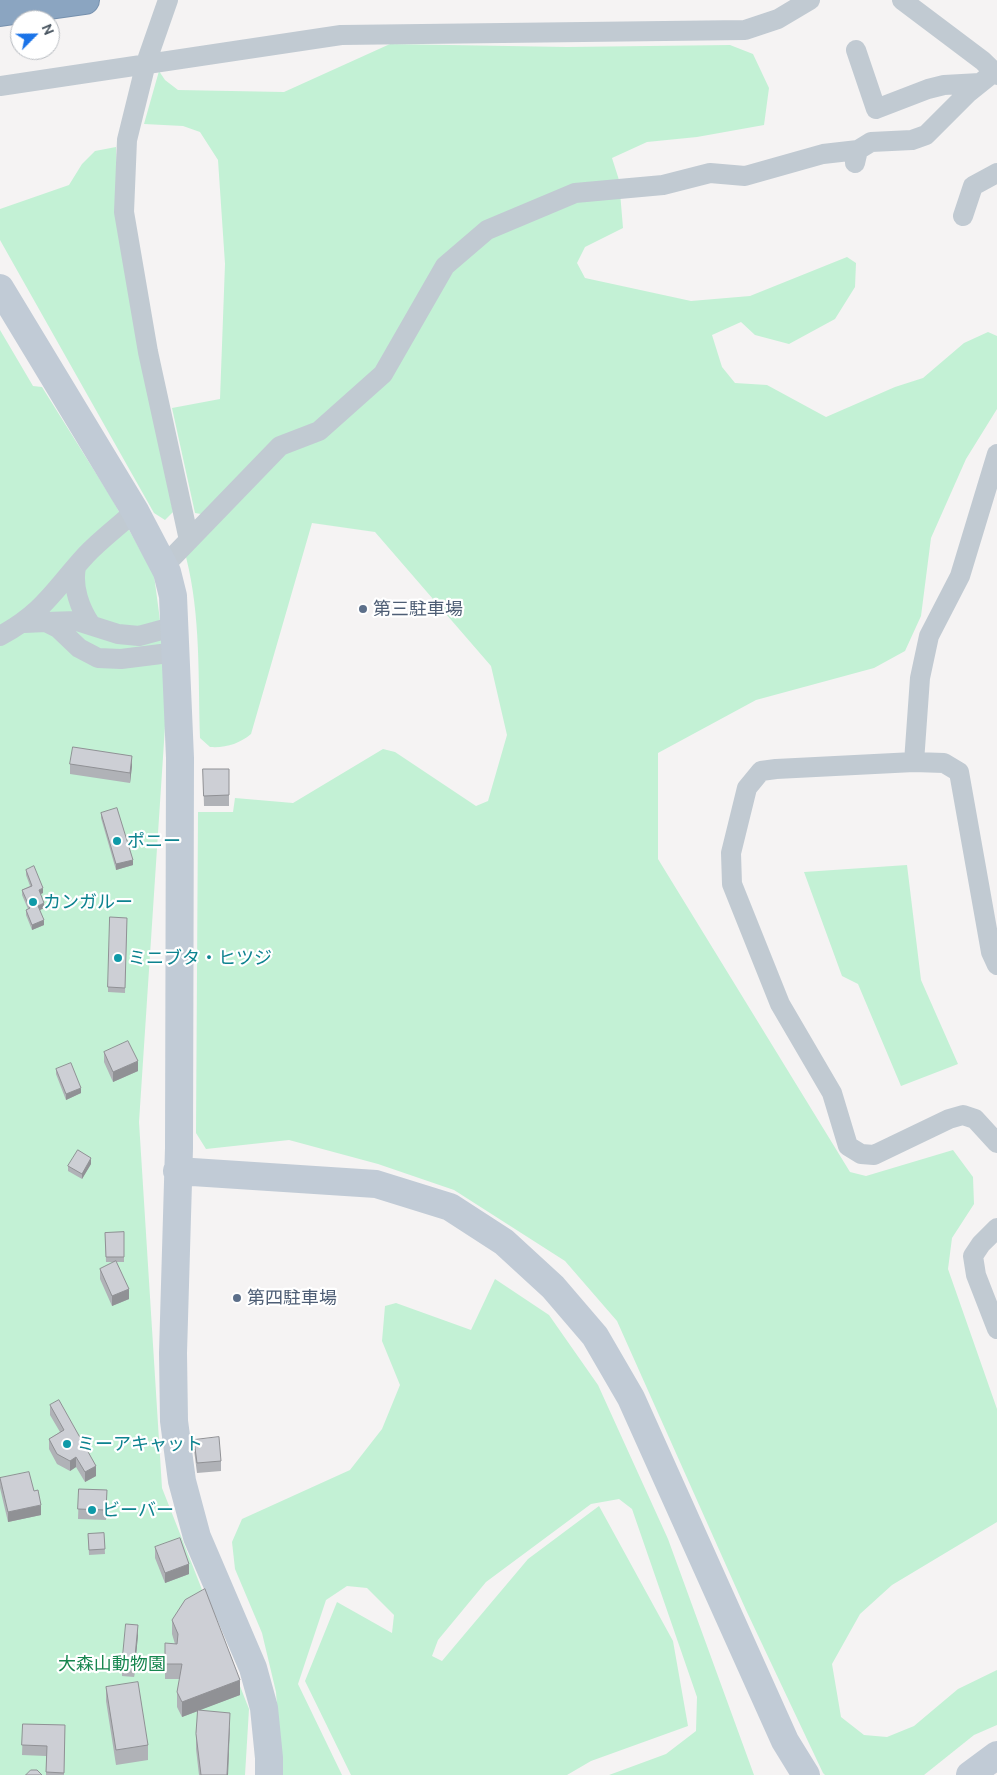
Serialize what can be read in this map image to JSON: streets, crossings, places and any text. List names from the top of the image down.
{
  "parks": ["大森山動物園"],
  "places": [
    "第三駐車場",
    "ポニー",
    "カンガルー",
    "ミニブタ・ヒツジ",
    "第四駐車場",
    "ミーアキャット",
    "ビーバー"
  ],
  "north": "top right"
}
